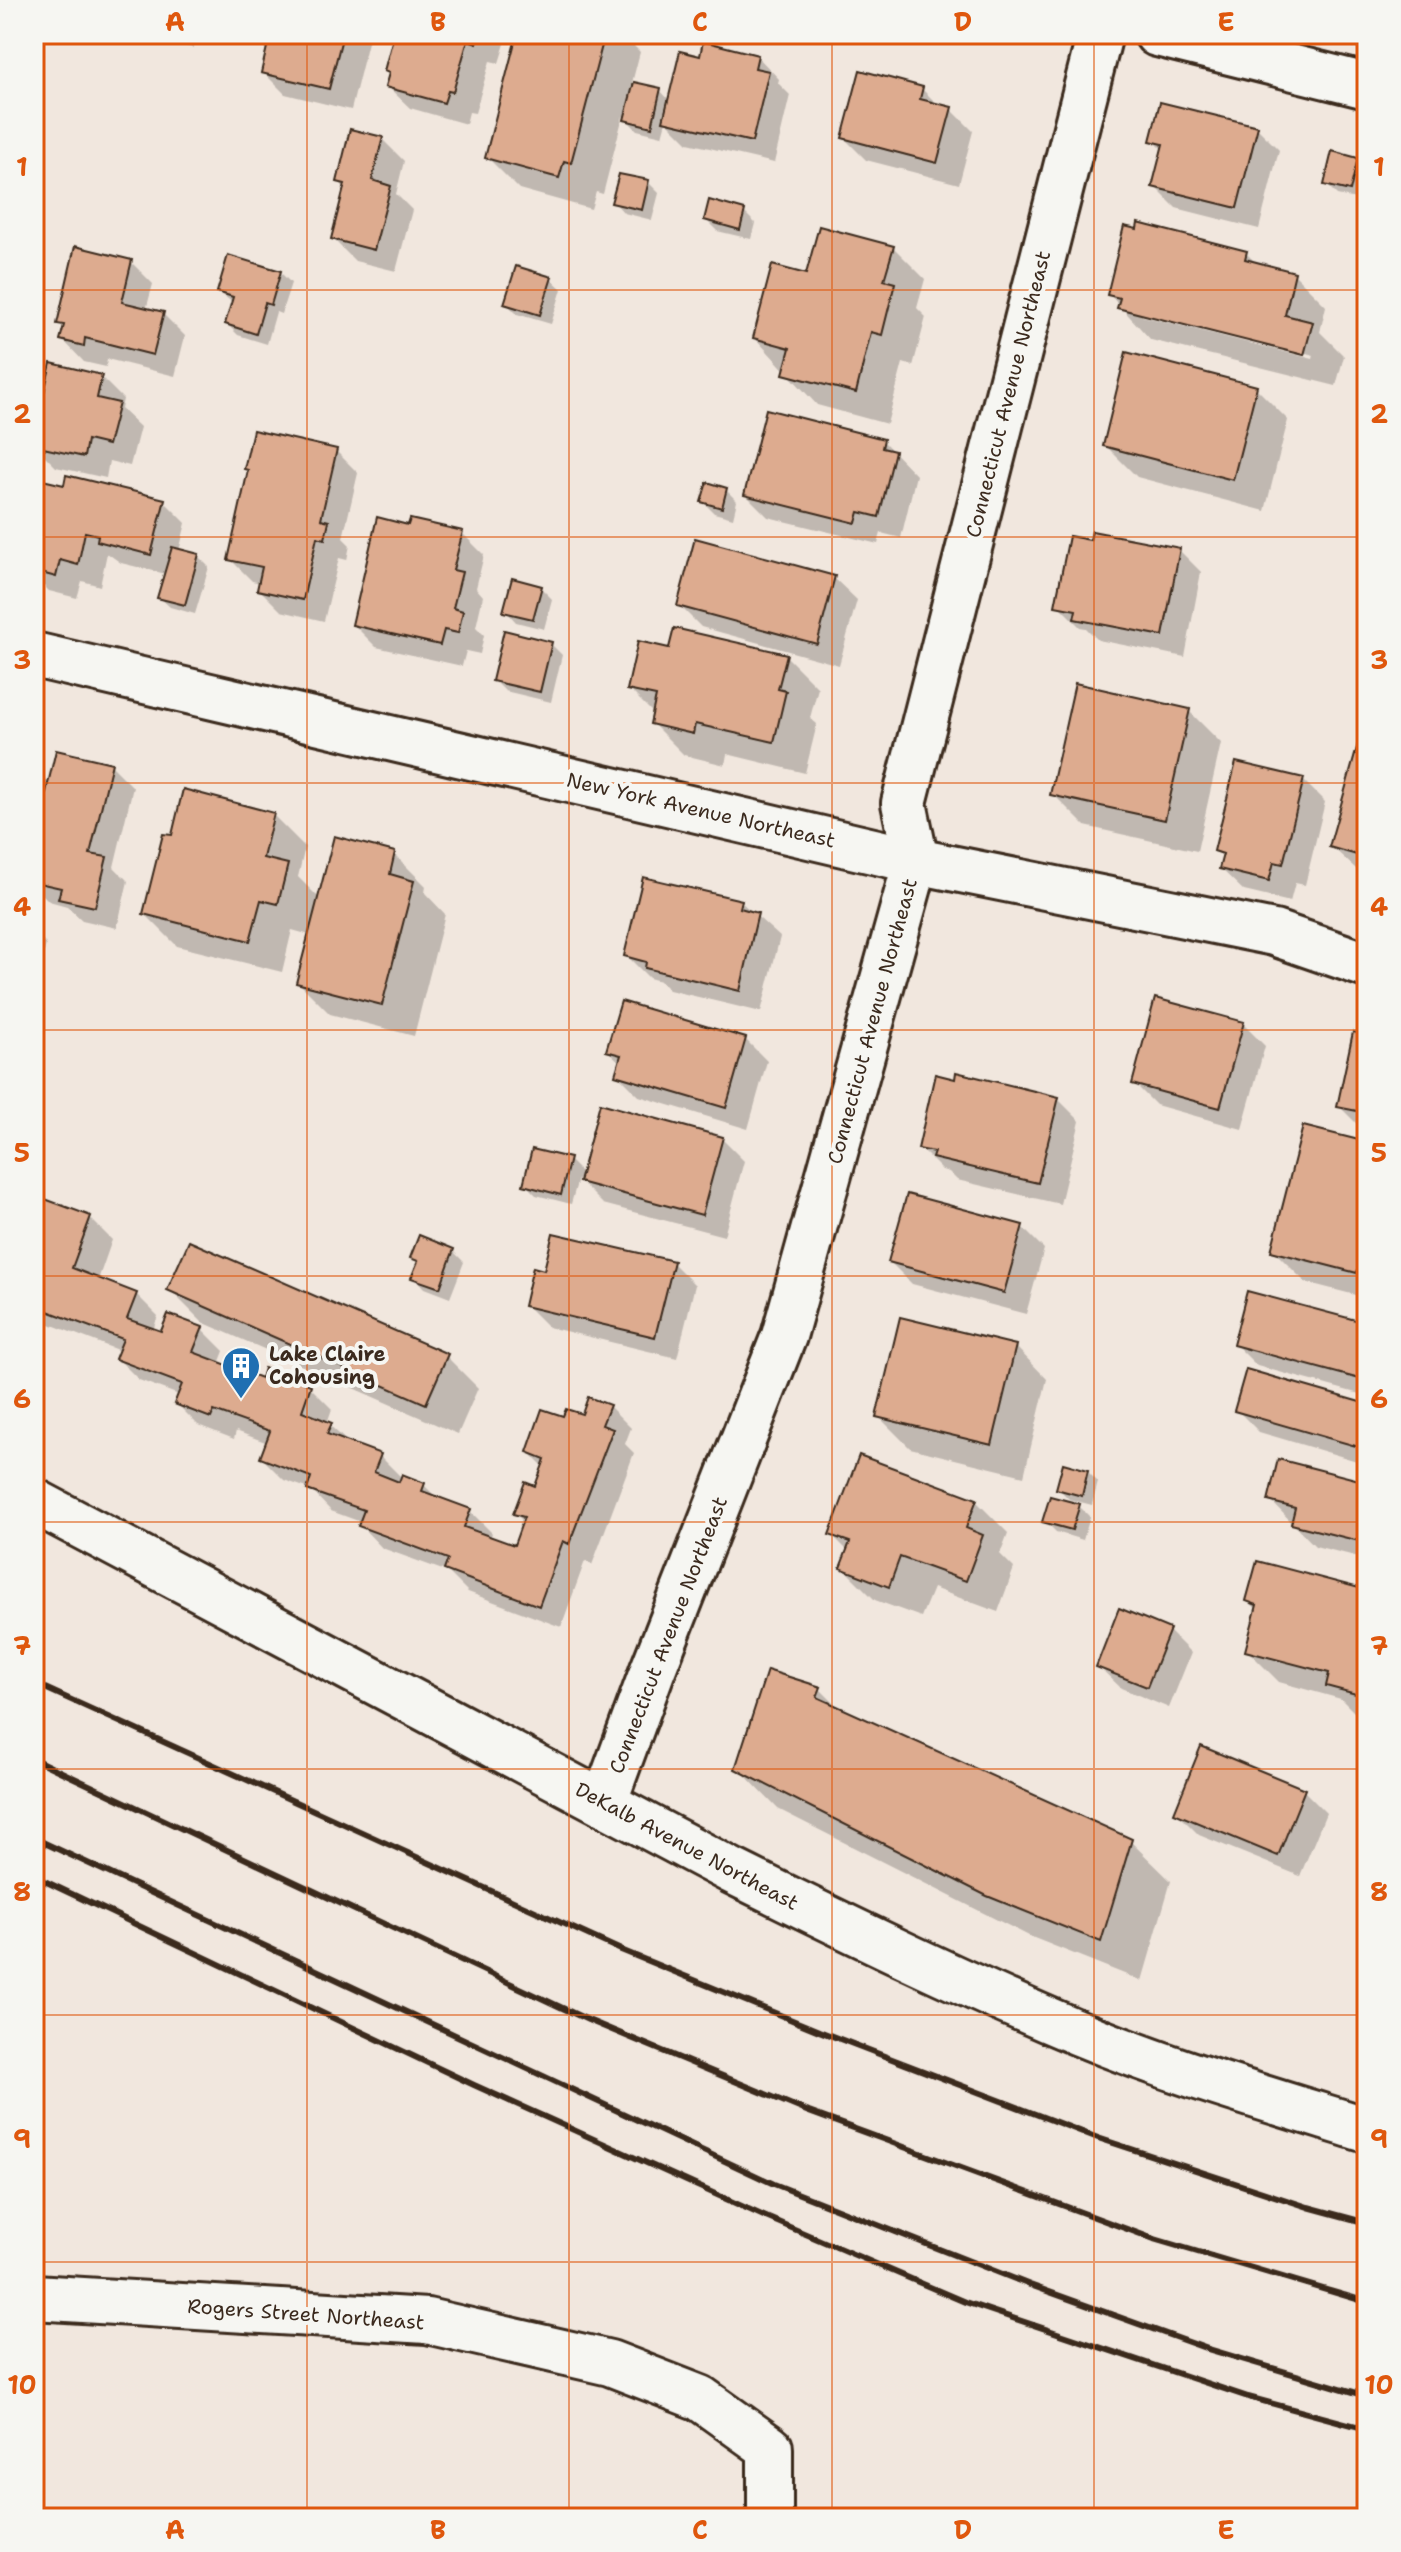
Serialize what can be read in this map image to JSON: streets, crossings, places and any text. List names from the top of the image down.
{
  "streets": {
    "street": [
      "Connecticut Avenue Northeast",
      "New York Avenue Northeast",
      "DeKalb Avenue Northeast",
      "Rogers Street Northeast"
    ]
  },
  "crossings": [
    ["Connecticut Avenue Northeast", "New York Avenue Northeast"],
    ["Connecticut Avenue Northeast", "DeKalb Avenue Northeast"]
  ],
  "places": {
    "building": ["Lake Claire Cohousing"]
  },
  "grid": {
    "columns": [
      "A",
      "B",
      "C",
      "D",
      "E"
    ],
    "rows": [
      "1",
      "2",
      "3",
      "4",
      "5",
      "6",
      "7",
      "8",
      "9",
      "10"
    ]
  }
}
